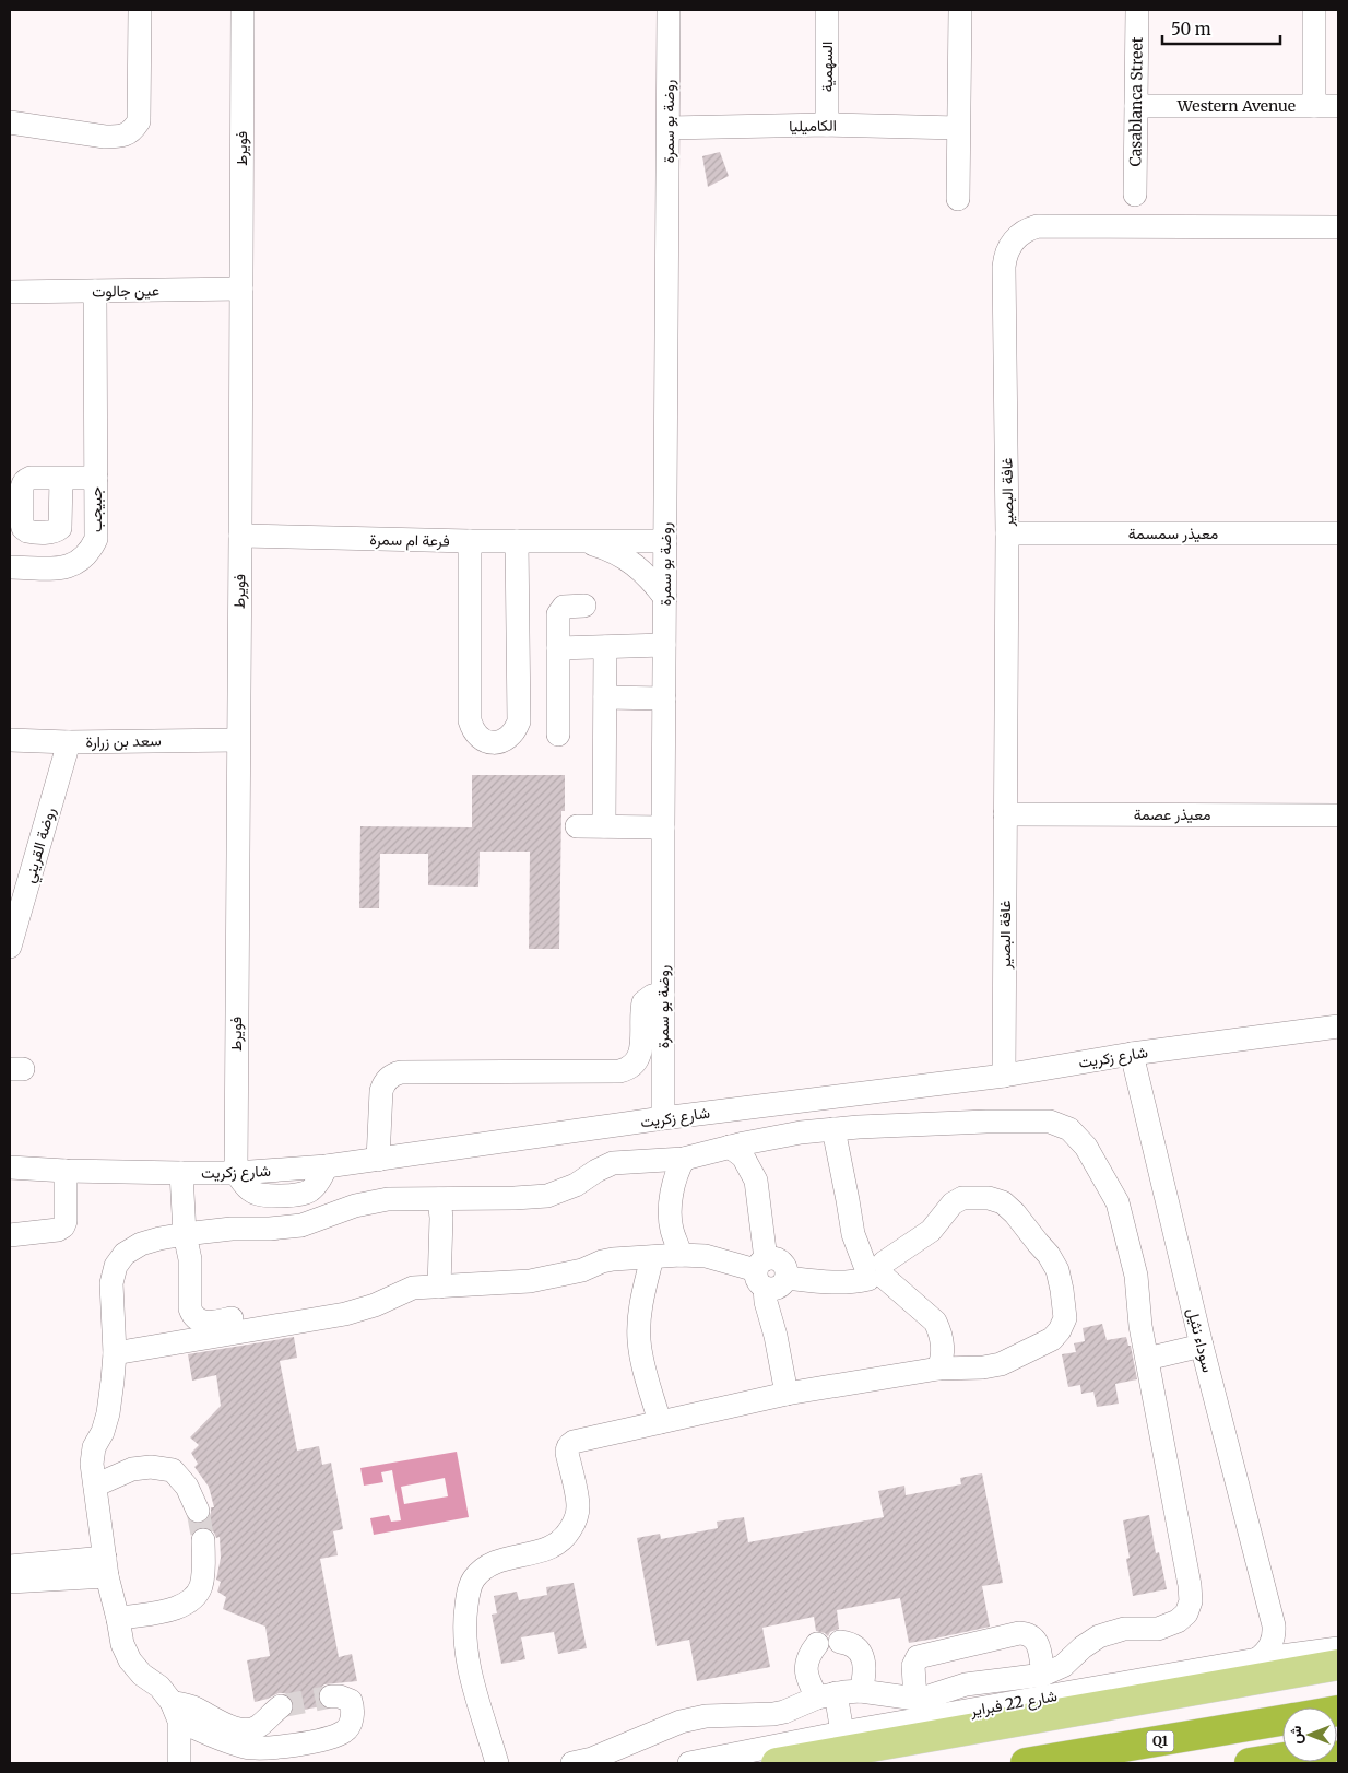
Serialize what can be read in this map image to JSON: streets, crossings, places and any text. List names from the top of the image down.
{
  "streets": {
    "highway": ["Q1"],
    "main road": ["شارع 22 فبراير"],
    "street": [
      "السهمية",
      "Casablanca Street",
      "Western Avenue",
      "روضة بو سمرة",
      "الكاميليا",
      "فويرط",
      "عين جالوت",
      "غافة البصير",
      "جبيجب",
      "معيذر سمسمة",
      "فرعة ام سمرة",
      "سعد بن زرارة",
      "معيذر عصمة",
      "روضة القريني",
      "شارع زكريت",
      "سوداء نثيل"
    ]
  },
  "crossings": [
    ["السهمية", "الكاميليا"],
    ["Casablanca Street", "Western Avenue"],
    ["روضة بو سمرة", "الكاميليا"],
    ["روضة بو سمرة", "فرعة ام سمرة"],
    ["روضة بو سمرة", "شارع زكريت"],
    ["فويرط", "عين جالوت"],
    ["فويرط", "فرعة ام سمرة"],
    ["فويرط", "سعد بن زرارة"],
    ["فويرط", "شارع زكريت"],
    ["عين جالوت", "جبيجب"],
    ["غافة البصير", "معيذر سمسمة"],
    ["غافة البصير", "معيذر عصمة"],
    ["غافة البصير", "شارع زكريت"],
    ["سعد بن زرارة", "روضة القريني"],
    ["شارع زكريت", "سوداء نثيل"],
    ["سوداء نثيل", "شارع 22 فبراير"]
  ],
  "scale_bar": "50 m",
  "north": "left"
}
